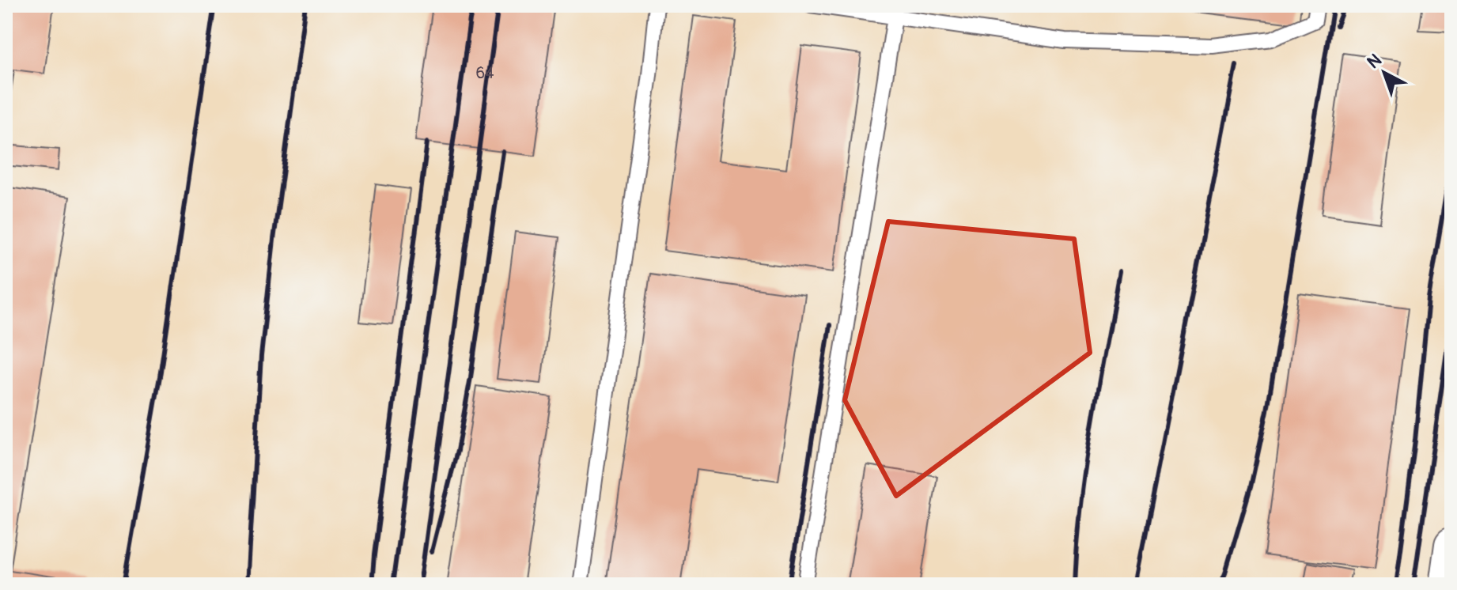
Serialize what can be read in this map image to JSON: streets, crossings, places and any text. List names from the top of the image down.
{
  "house_numbers": ["64"],
  "north": "top left"
}
